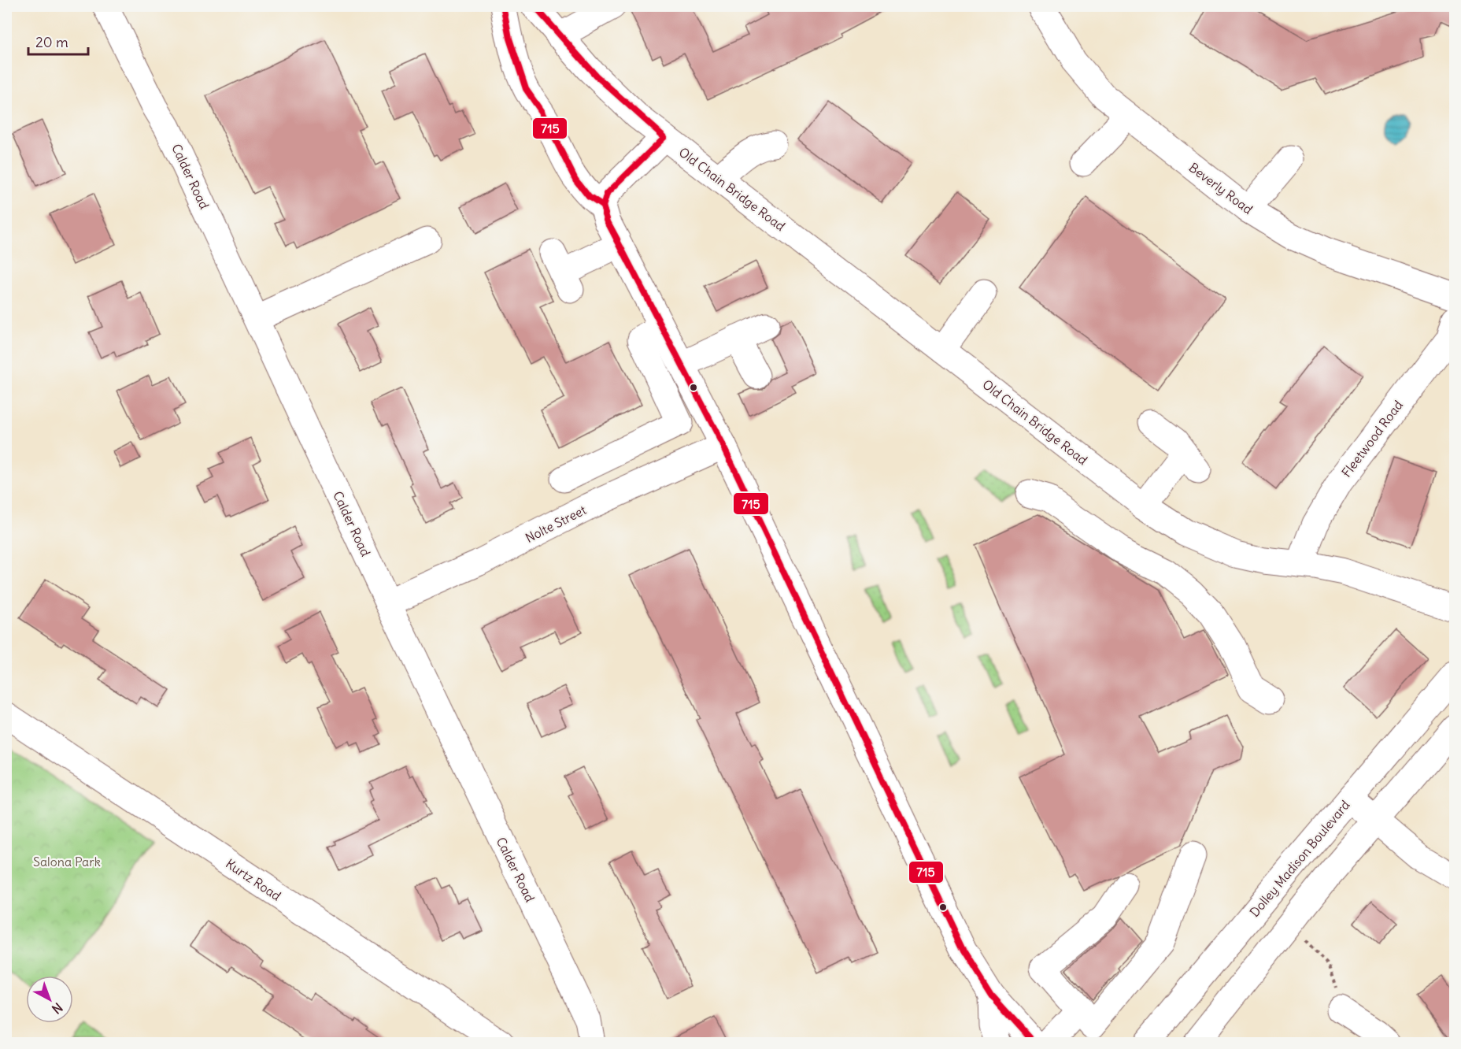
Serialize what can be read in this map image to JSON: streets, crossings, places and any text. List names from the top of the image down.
{
  "streets": {
    "street": [
      "Calder Road",
      "Beverly Road",
      "Old Chain Bridge Road",
      "Fleetwood Road",
      "Nolte Street",
      "Dolley Madison Boulevard",
      "Kurtz Road"
    ]
  },
  "crossings": [
    ["Calder Road", "Nolte Street"],
    ["Old Chain Bridge Road", "Fleetwood Road"]
  ],
  "parks": ["Salona Park"],
  "lines": ["transit line 715"],
  "scale_bar": "20 m",
  "north": "bottom right"
}
